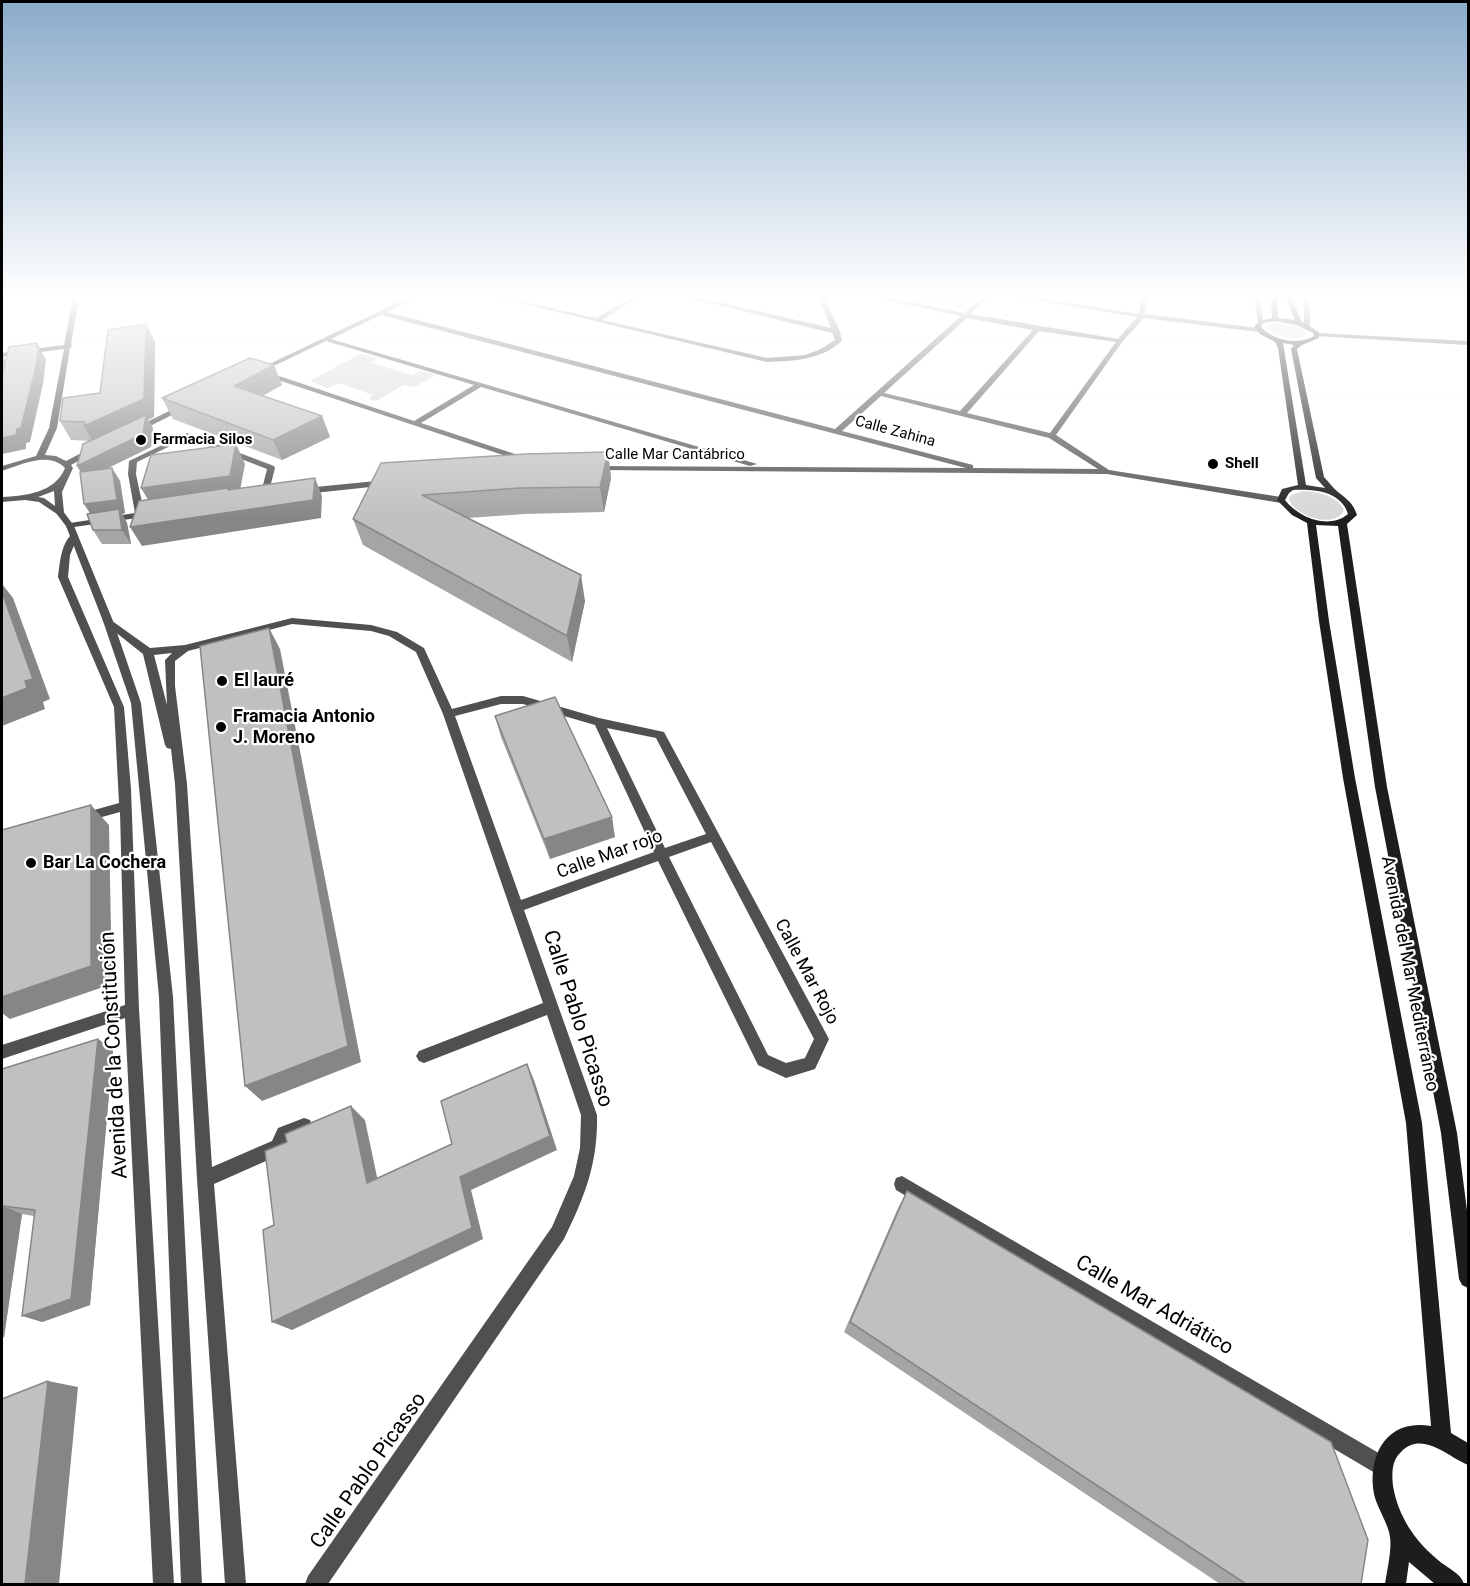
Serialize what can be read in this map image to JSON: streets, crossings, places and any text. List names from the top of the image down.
{
  "streets": {
    "main road": ["Avenida del Mar Mediterráneo"],
    "street": [
      "Calle Zahina",
      "Calle Mar Cantábrico",
      "Calle Mar rojo",
      "Calle Mar Rojo",
      "Calle Pablo Picasso",
      "Avenida de la Constitución",
      "Calle Mar Adriático"
    ]
  },
  "crossings": [
    ["Calle Zahina", "Calle Mar Cantábrico"],
    ["Calle Mar rojo", "Calle Mar Rojo"],
    ["Calle Mar rojo", "Calle Pablo Picasso"],
    ["Calle Mar Rojo", "Calle Pablo Picasso"]
  ],
  "places": [
    "Farmacia Silos",
    "Shell",
    "El lauré",
    "Framacia Antonio J. Moreno",
    "Bar La Cochera"
  ]
}
